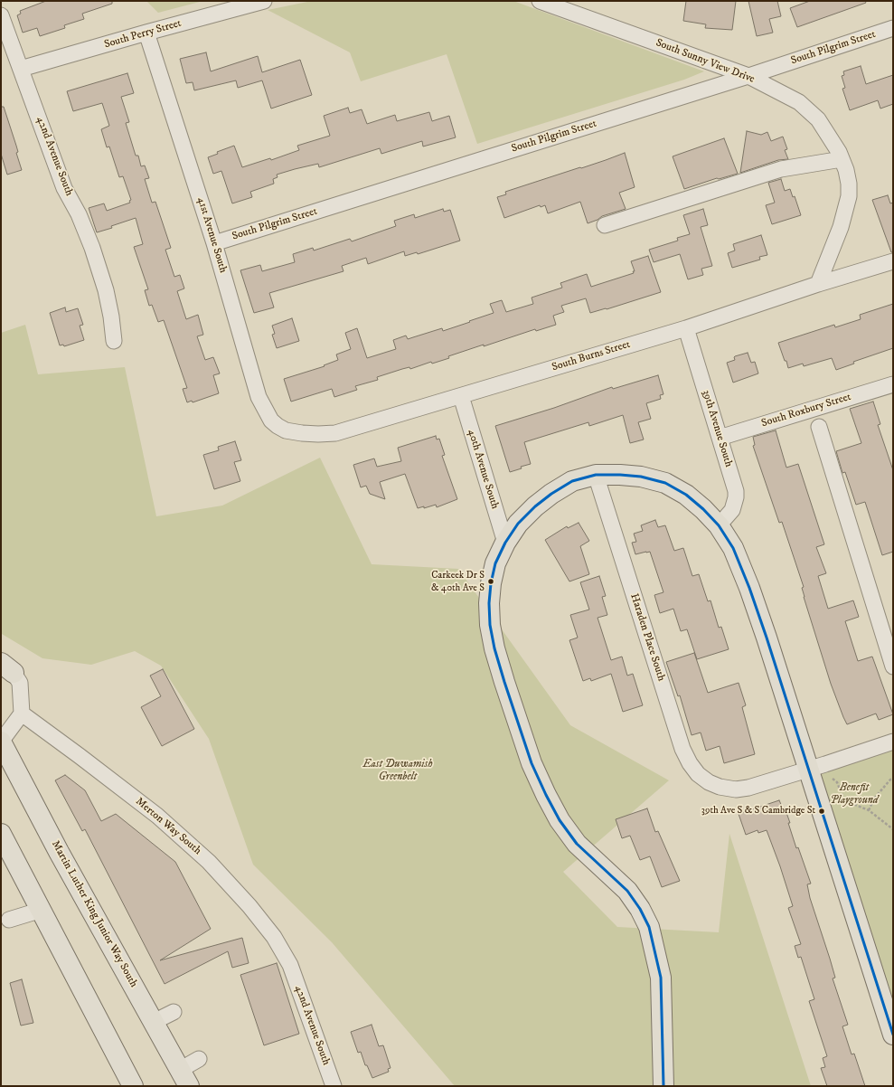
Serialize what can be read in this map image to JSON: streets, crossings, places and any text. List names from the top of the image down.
{
  "streets": {
    "main road": ["Martin Luther King Junior Way South"],
    "street": [
      "South Perry Street",
      "South Pilgrim Street",
      "South Sunny View Drive",
      "42nd Avenue South",
      "41st Avenue South",
      "South Burns Street",
      "South Roxbury Street",
      "39th Avenue South",
      "40th Avenue South",
      "Haraden Place South",
      "Merton Way South"
    ]
  },
  "crossings": [
    ["South Perry Street", "42nd Avenue South"],
    ["South Perry Street", "41st Avenue South"],
    ["South Pilgrim Street", "South Sunny View Drive"],
    ["South Pilgrim Street", "41st Avenue South"],
    ["South Sunny View Drive", "South Burns Street"],
    ["42nd Avenue South", "Merton Way South"],
    ["41st Avenue South", "South Burns Street"],
    ["South Burns Street", "39th Avenue South"],
    ["South Burns Street", "40th Avenue South"],
    ["South Roxbury Street", "39th Avenue South"]
  ],
  "parks": ["East Duwamish Greenbelt", "Benefit Playground"],
  "places": ["Carkeek Dr S & 40th Ave S", "39th Ave S & S Cambridge St"]
}
